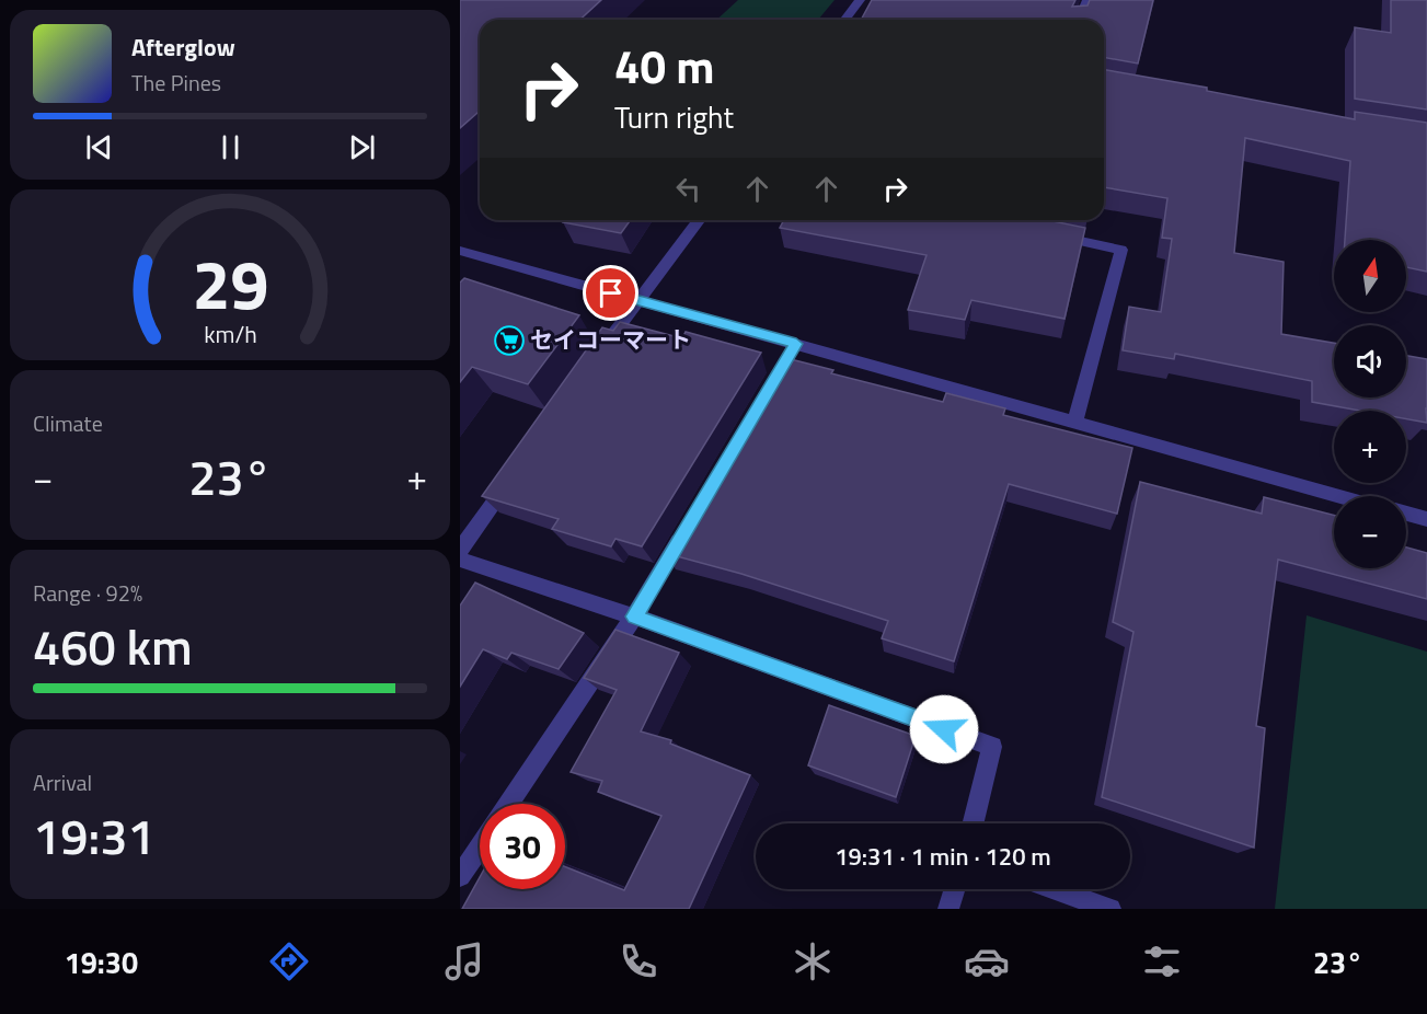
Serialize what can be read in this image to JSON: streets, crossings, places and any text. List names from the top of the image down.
{
  "places": {
    "supermarket": ["セイコーマート"]
  },
  "north": "top",
  "page": {
    "turn": ["40 m", "Turn right"],
    "song": ["Afterglow", "The Pines"],
    "map_buttons": ["+", "−"],
    "tile": [
      "Climate",
      ["Range · 92%", "460 km"],
      ["Arrival", "19:31"]
    ],
    "heat": ["−", "23°", "+"],
    "limit": "30",
    "trip": "19:31 · 1 min · 120 m",
    "tabs": ["19:30", "23°"],
    "gauge": ["29", "km/h"]
  }
}
